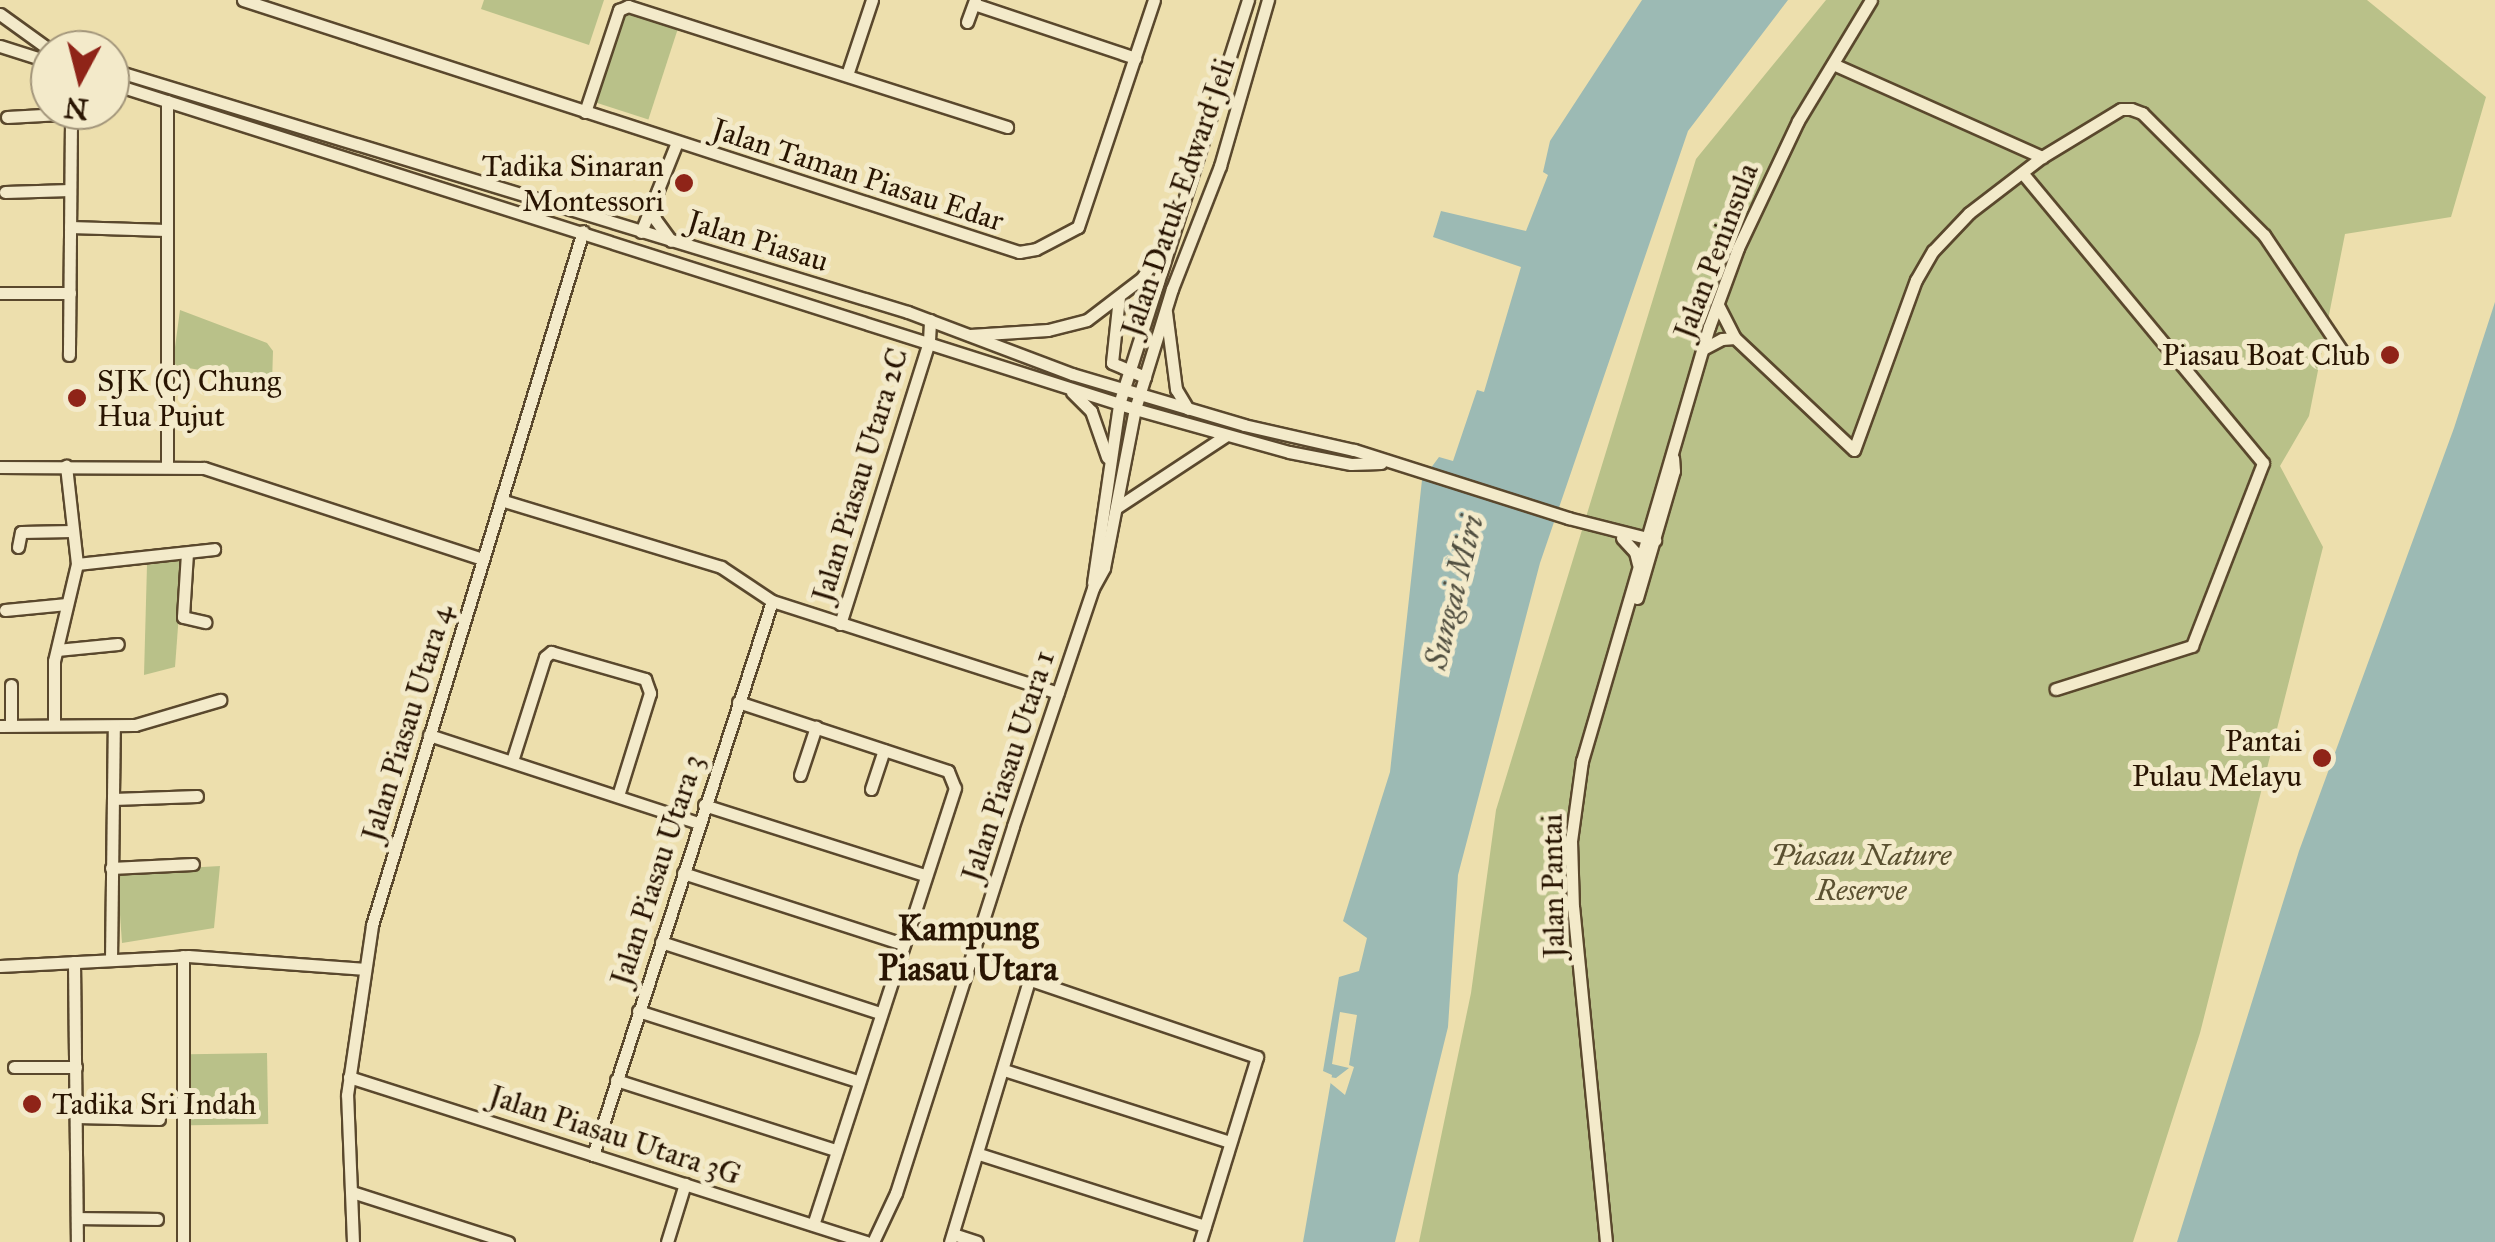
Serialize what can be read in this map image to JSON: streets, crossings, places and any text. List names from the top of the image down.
{
  "streets": {
    "street": [
      "Jalan Taman Piasau Edar",
      "Jalan Datuk Edward Jeli",
      "Jalan Piasau",
      "Jalan Peninsula",
      "Jalan Piasau Utara 2C",
      "Jalan Piasau Utara 4",
      "Jalan Piasau Utara 1",
      "Jalan Piasau Utara 3",
      "Jalan Pantai",
      "Jalan Piasau Utara 3G"
    ]
  },
  "crossings": [
    ["Jalan Taman Piasau Edar", "Jalan Piasau"],
    ["Jalan Datuk Edward Jeli", "Jalan Piasau"],
    ["Jalan Datuk Edward Jeli", "Jalan Piasau Utara 1"],
    ["Jalan Piasau", "Jalan Piasau Utara 2C"],
    ["Jalan Piasau", "Jalan Piasau Utara 4"],
    ["Jalan Peninsula", "Jalan Pantai"],
    ["Jalan Piasau Utara 4", "Jalan Piasau Utara 3G"],
    ["Jalan Piasau Utara 1", "Jalan Piasau Utara 3G"],
    ["Jalan Piasau Utara 3", "Jalan Piasau Utara 3G"]
  ],
  "districts": ["Kampung Piasau Utara"],
  "water": ["Sungai Miri"],
  "parks": ["Piasau Nature Reserve"],
  "places": [
    "Tadika Sinaran Montessori",
    "Piasau Boat Club",
    "SJK (C) Chung Hua Pujut",
    "Pantai Pulau Melayu",
    "Tadika Sri Indah"
  ],
  "north": "bottom"
}
